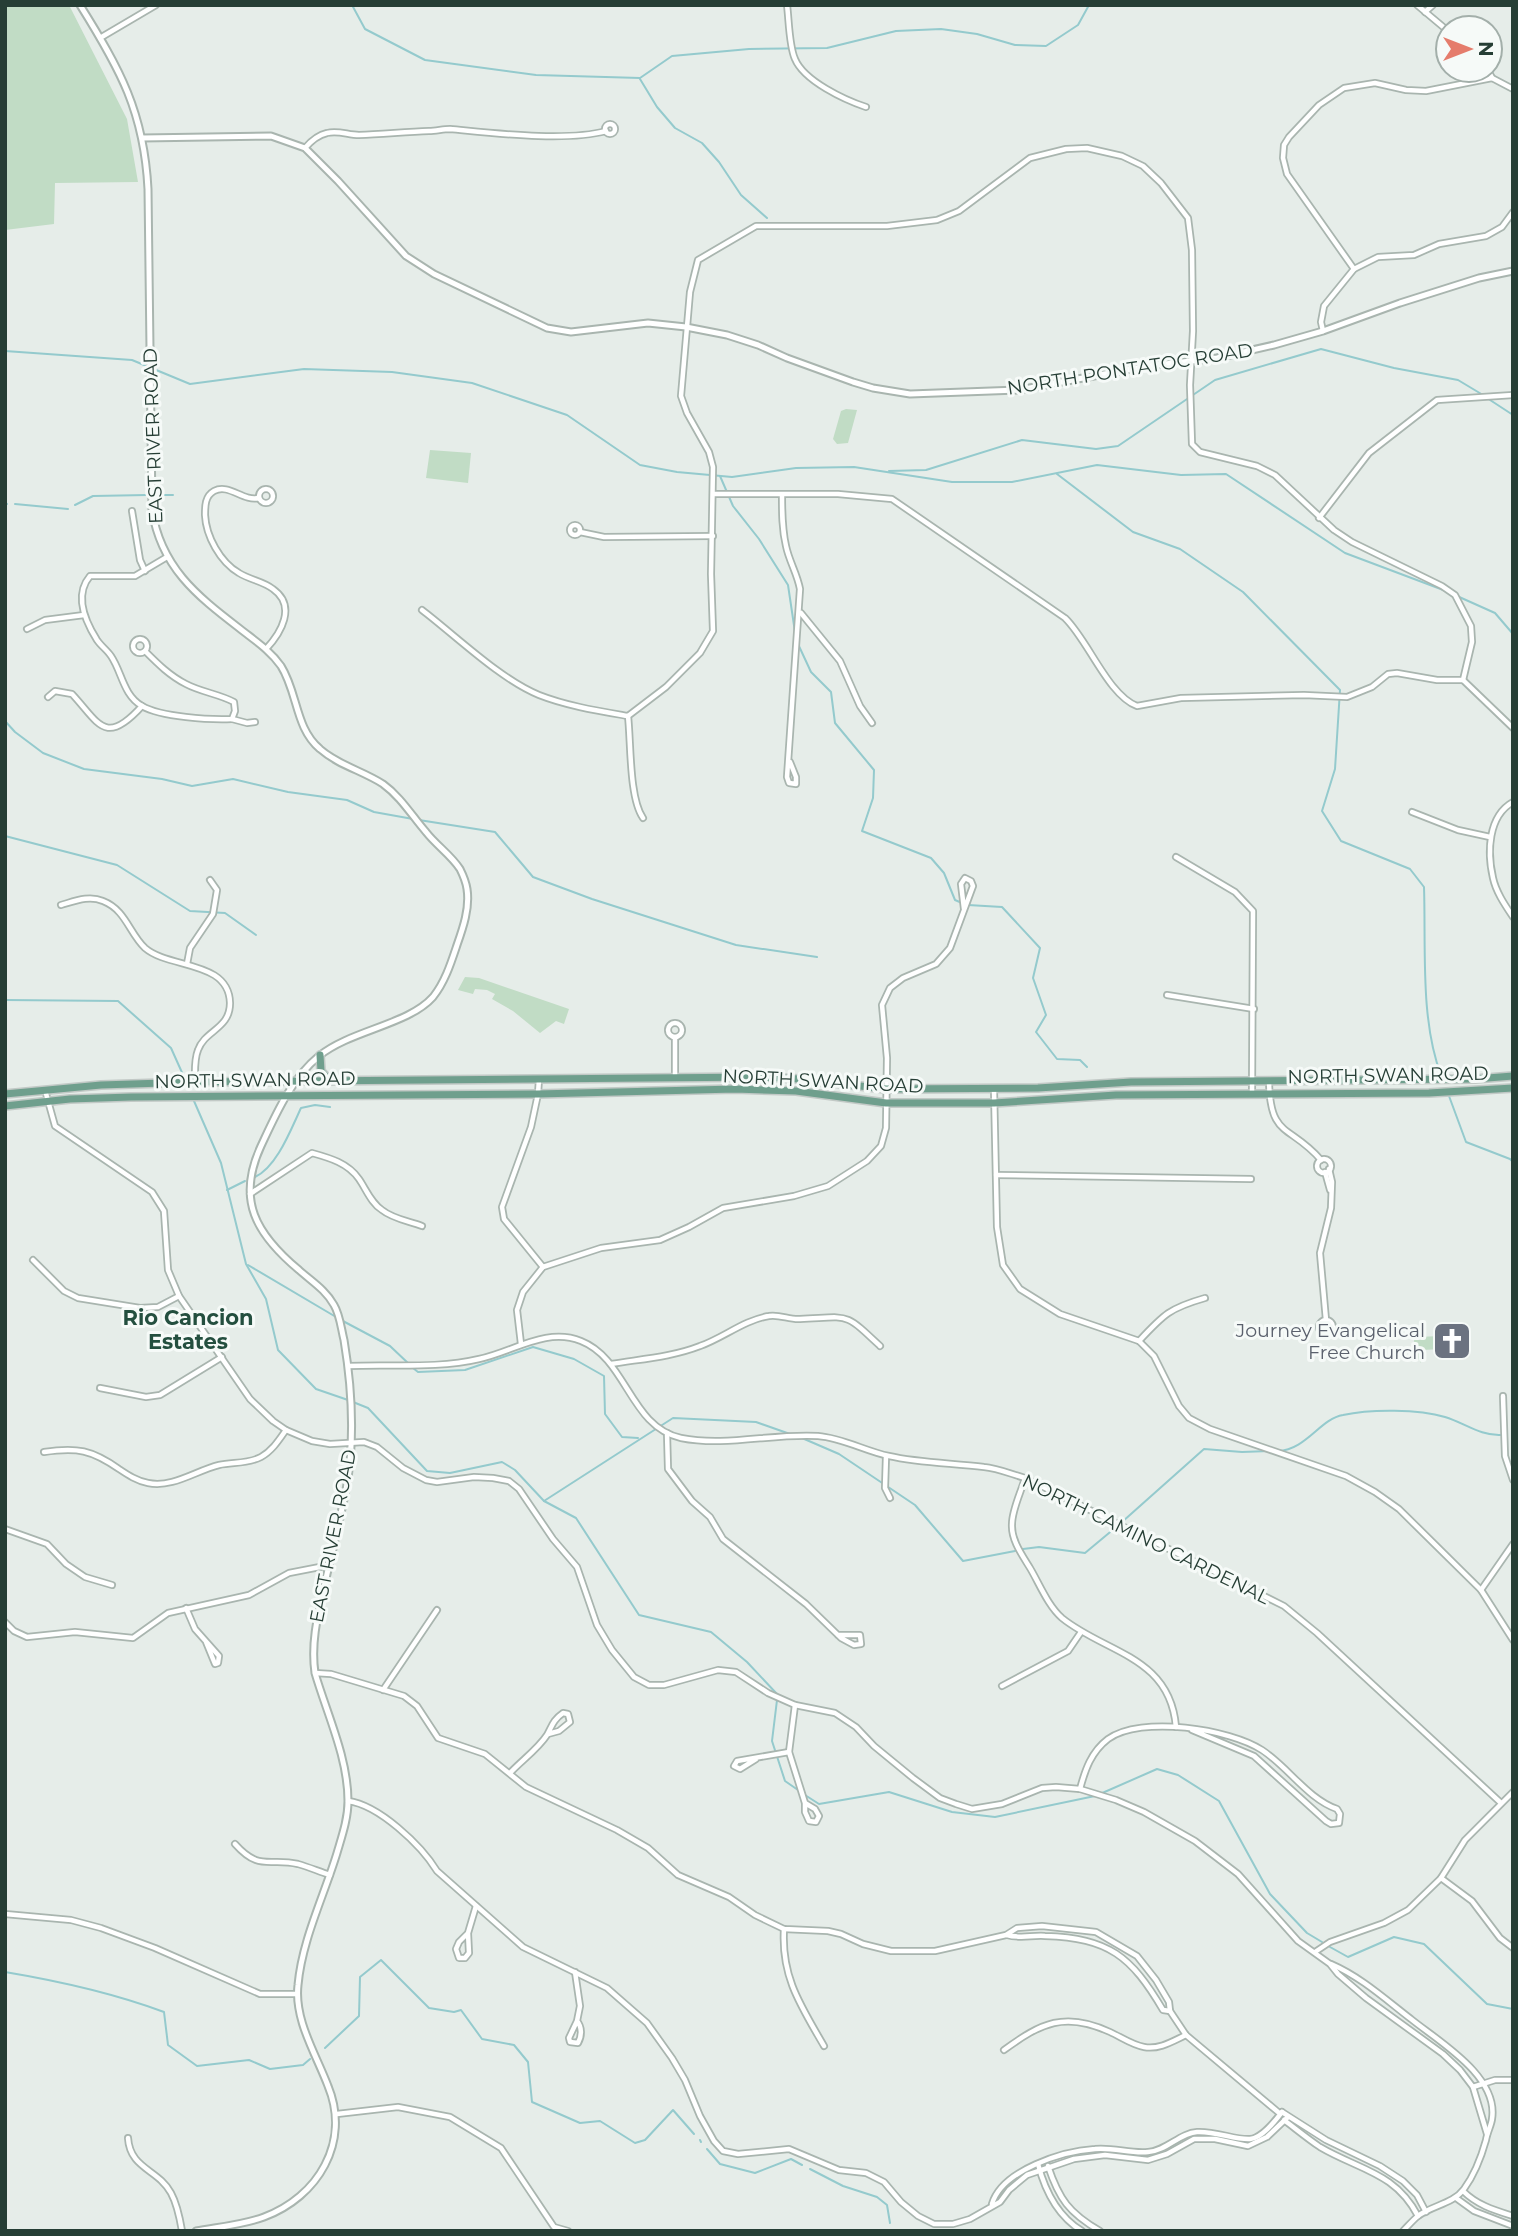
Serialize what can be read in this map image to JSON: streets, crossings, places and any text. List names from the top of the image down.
{
  "streets": {
    "main road": ["NORTH SWAN ROAD"],
    "street": ["NORTH PONTATOC ROAD", "EAST RIVER ROAD", "NORTH CAMINO CARDENAL"]
  },
  "crossings": [
    ["NORTH PONTATOC ROAD", "EAST RIVER ROAD"],
    ["EAST RIVER ROAD", "NORTH SWAN ROAD"],
    ["EAST RIVER ROAD", "NORTH CAMINO CARDENAL"]
  ],
  "districts": ["Rio Cancion Estates"],
  "places": {
    "church": ["Journey Evangelical Free Church"]
  },
  "north": "right"
}
